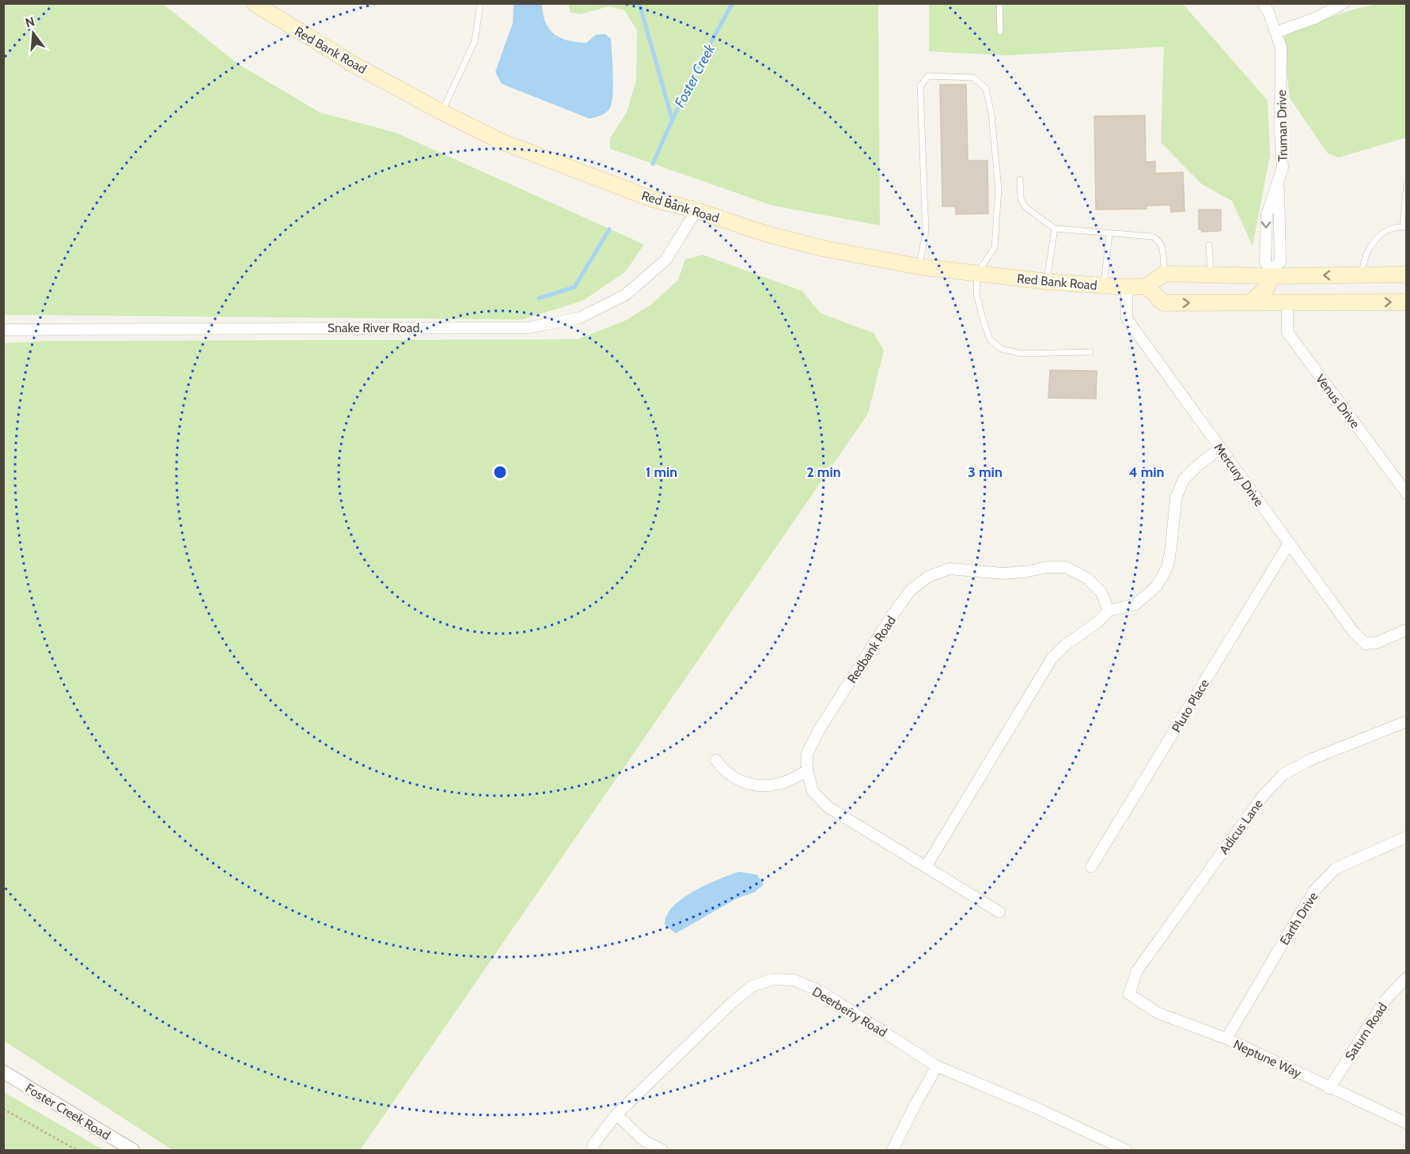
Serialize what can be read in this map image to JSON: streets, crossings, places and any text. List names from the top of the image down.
{
  "streets": {
    "main road": ["Red Bank Road"],
    "street": [
      "Truman Drive",
      "Snake River Road",
      "Venus Drive",
      "Mercury Drive",
      "Redbank Road",
      "Pluto Place",
      "Adicus Lane",
      "Earth Drive",
      "Deerberry Road",
      "Saturn Road",
      "Neptune Way",
      "Foster Creek Road"
    ]
  },
  "crossings": [
    ["Red Bank Road", "Snake River Road"],
    ["Red Bank Road", "Mercury Drive"],
    ["Mercury Drive", "Pluto Place"],
    ["Adicus Lane", "Neptune Way"],
    ["Earth Drive", "Neptune Way"],
    ["Saturn Road", "Neptune Way"]
  ],
  "water": ["Foster Creek"],
  "north": "top",
  "rings": [
    "1 min",
    "2 min",
    "3 min",
    "4 min"
  ]
}
